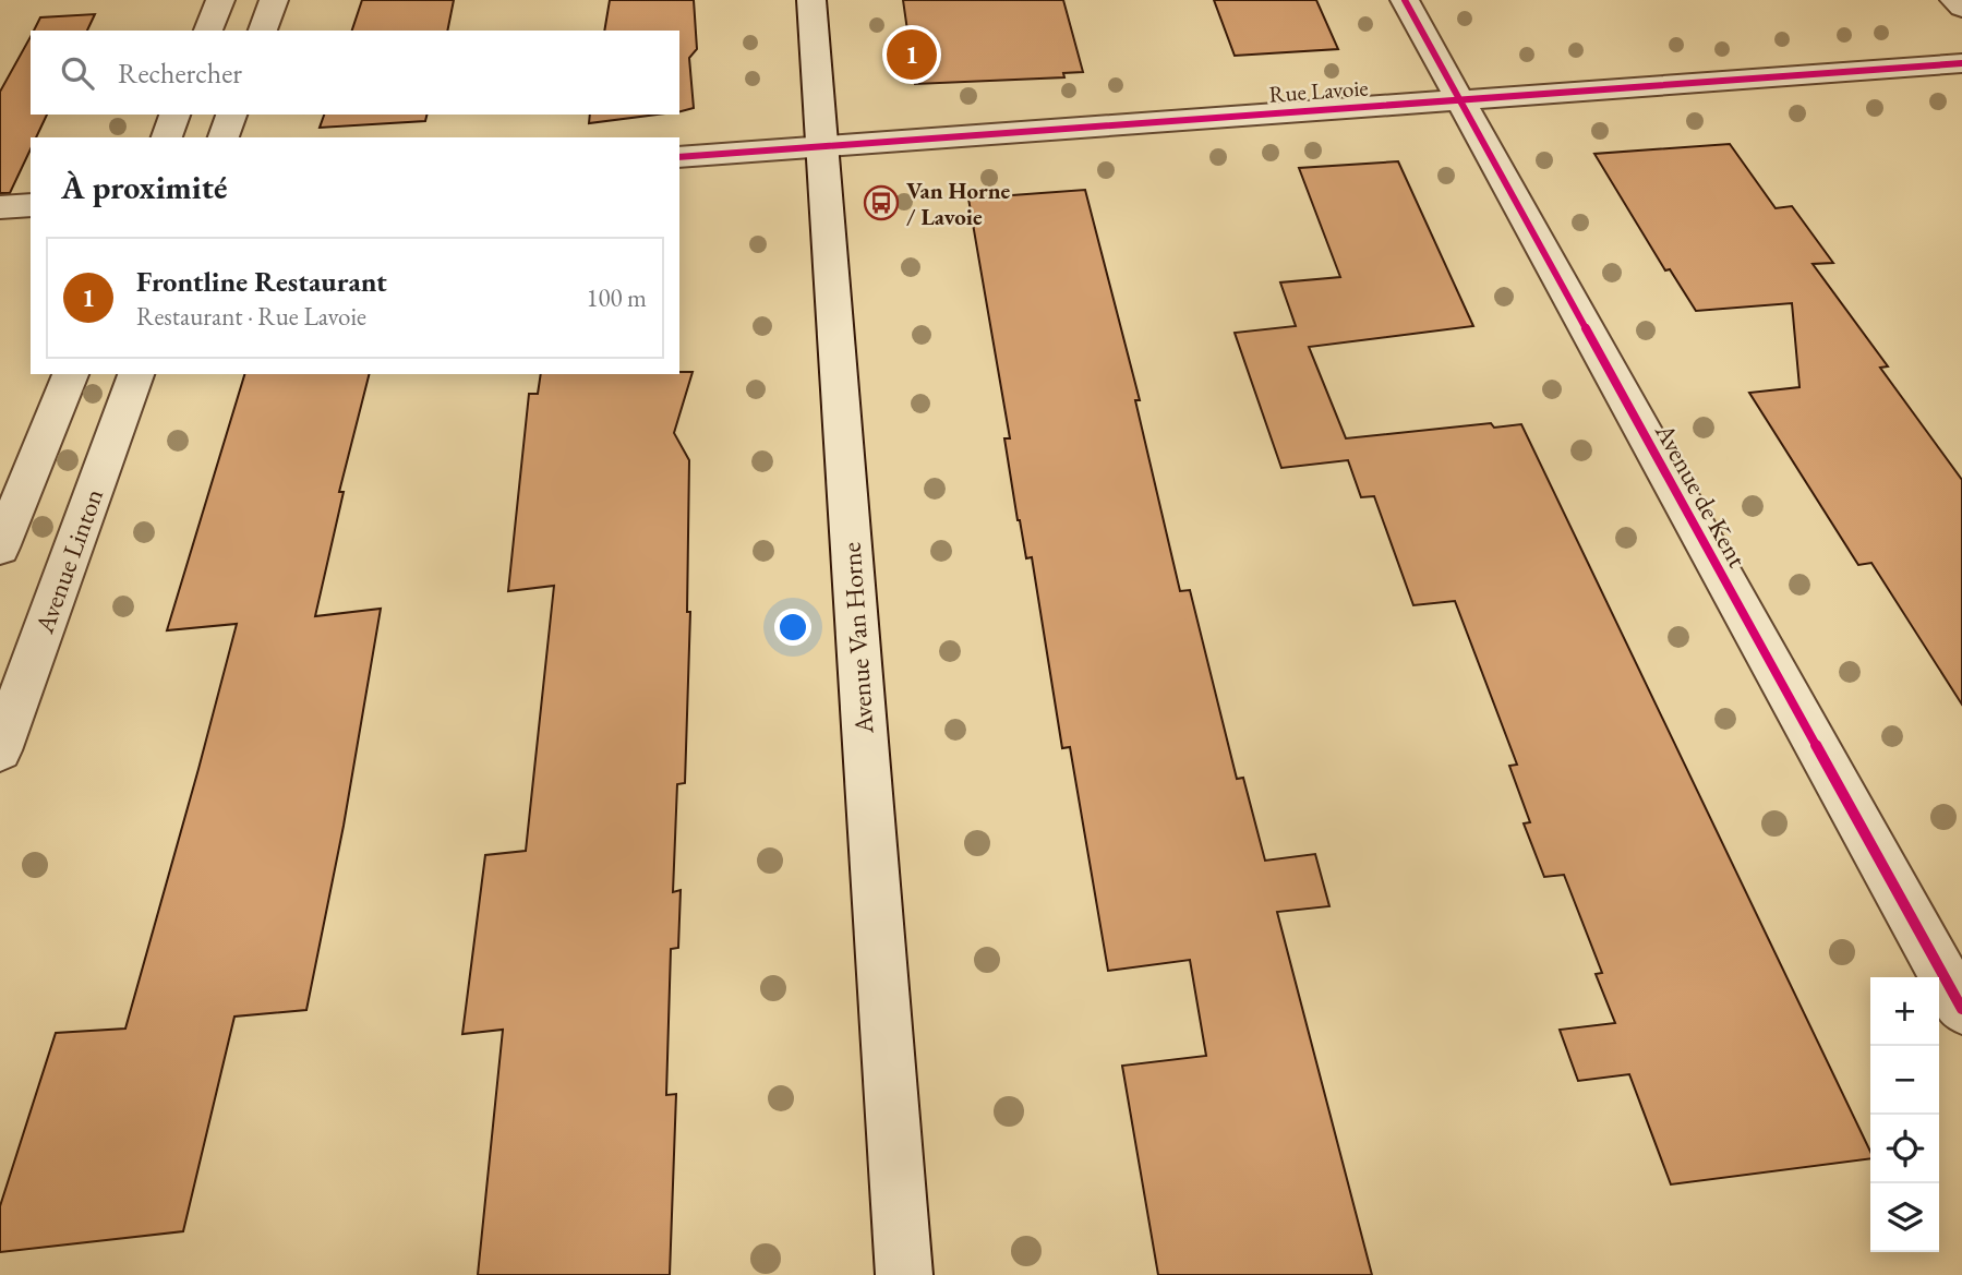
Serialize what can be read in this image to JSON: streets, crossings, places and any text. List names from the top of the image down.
{
  "streets": {
    "street": [
      "Rue Lavoie",
      "Avenue de Kent",
      "Avenue Linton",
      "Avenue Van Horne"
    ]
  },
  "crossings": [
    ["Rue Lavoie", "Avenue de Kent"],
    ["Rue Lavoie", "Avenue Van Horne"]
  ],
  "places": {
    "bus stop": ["Van Horne / Lavoie"]
  },
  "page": {
    "pins": "1",
    "search": "Rechercher",
    "heading": "À proximité",
    "list": [
      {
        "mark": "1",
        "name": "Frontline Restaurant",
        "note": "Restaurant · Rue Lavoie",
        "value": "100 m"
      }
    ],
    "map_buttons": ["+", "−"]
  }
}
